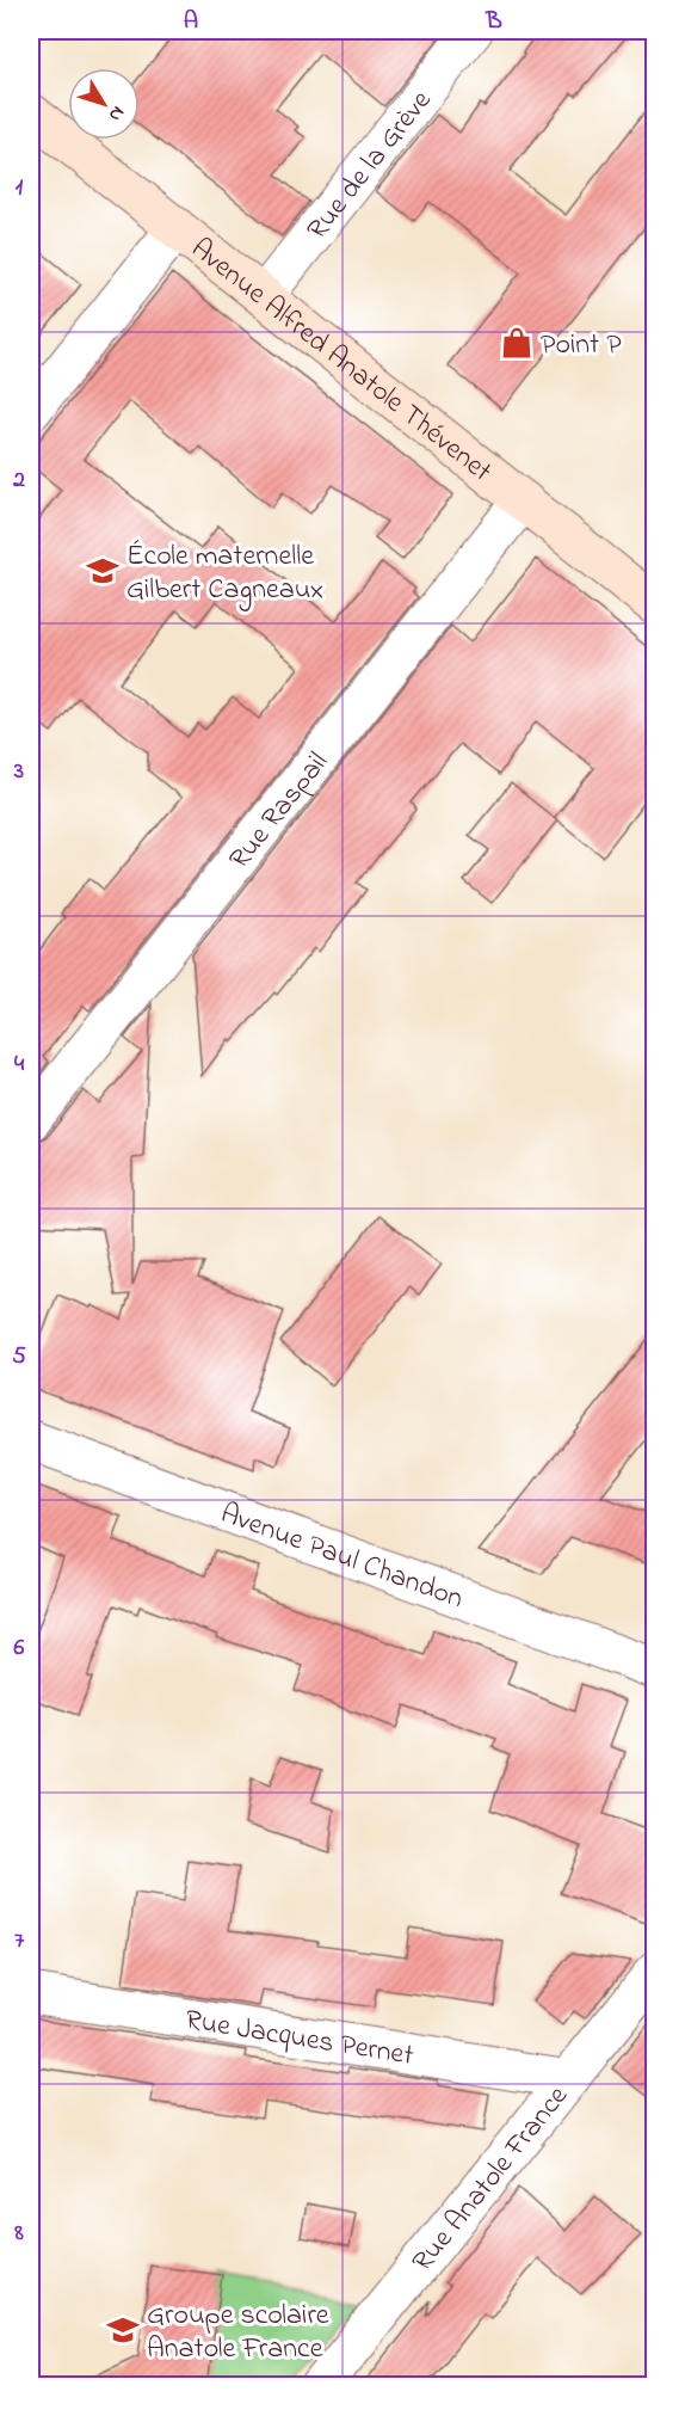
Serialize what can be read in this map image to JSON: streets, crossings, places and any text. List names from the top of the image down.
{
  "streets": {
    "main road": ["Avenue Alfred Anatole Thévenet"],
    "street": [
      "Rue de la Grève",
      "Rue Raspail",
      "Avenue Paul Chandon",
      "Rue Jacques Pernet",
      "Rue Anatole France"
    ]
  },
  "crossings": [
    ["Rue de la Grève", "Avenue Alfred Anatole Thévenet"],
    ["Avenue Alfred Anatole Thévenet", "Rue Raspail"],
    ["Rue Jacques Pernet", "Rue Anatole France"]
  ],
  "places": {
    "shop": ["Point P"],
    "school or university": ["École maternelle Gilbert Cagneaux", "Groupe scolaire Anatole France"]
  },
  "north": "bottom right",
  "grid": {
    "columns": ["A", "B"],
    "rows": [
      "1",
      "2",
      "3",
      "4",
      "5",
      "6",
      "7",
      "8"
    ]
  }
}
